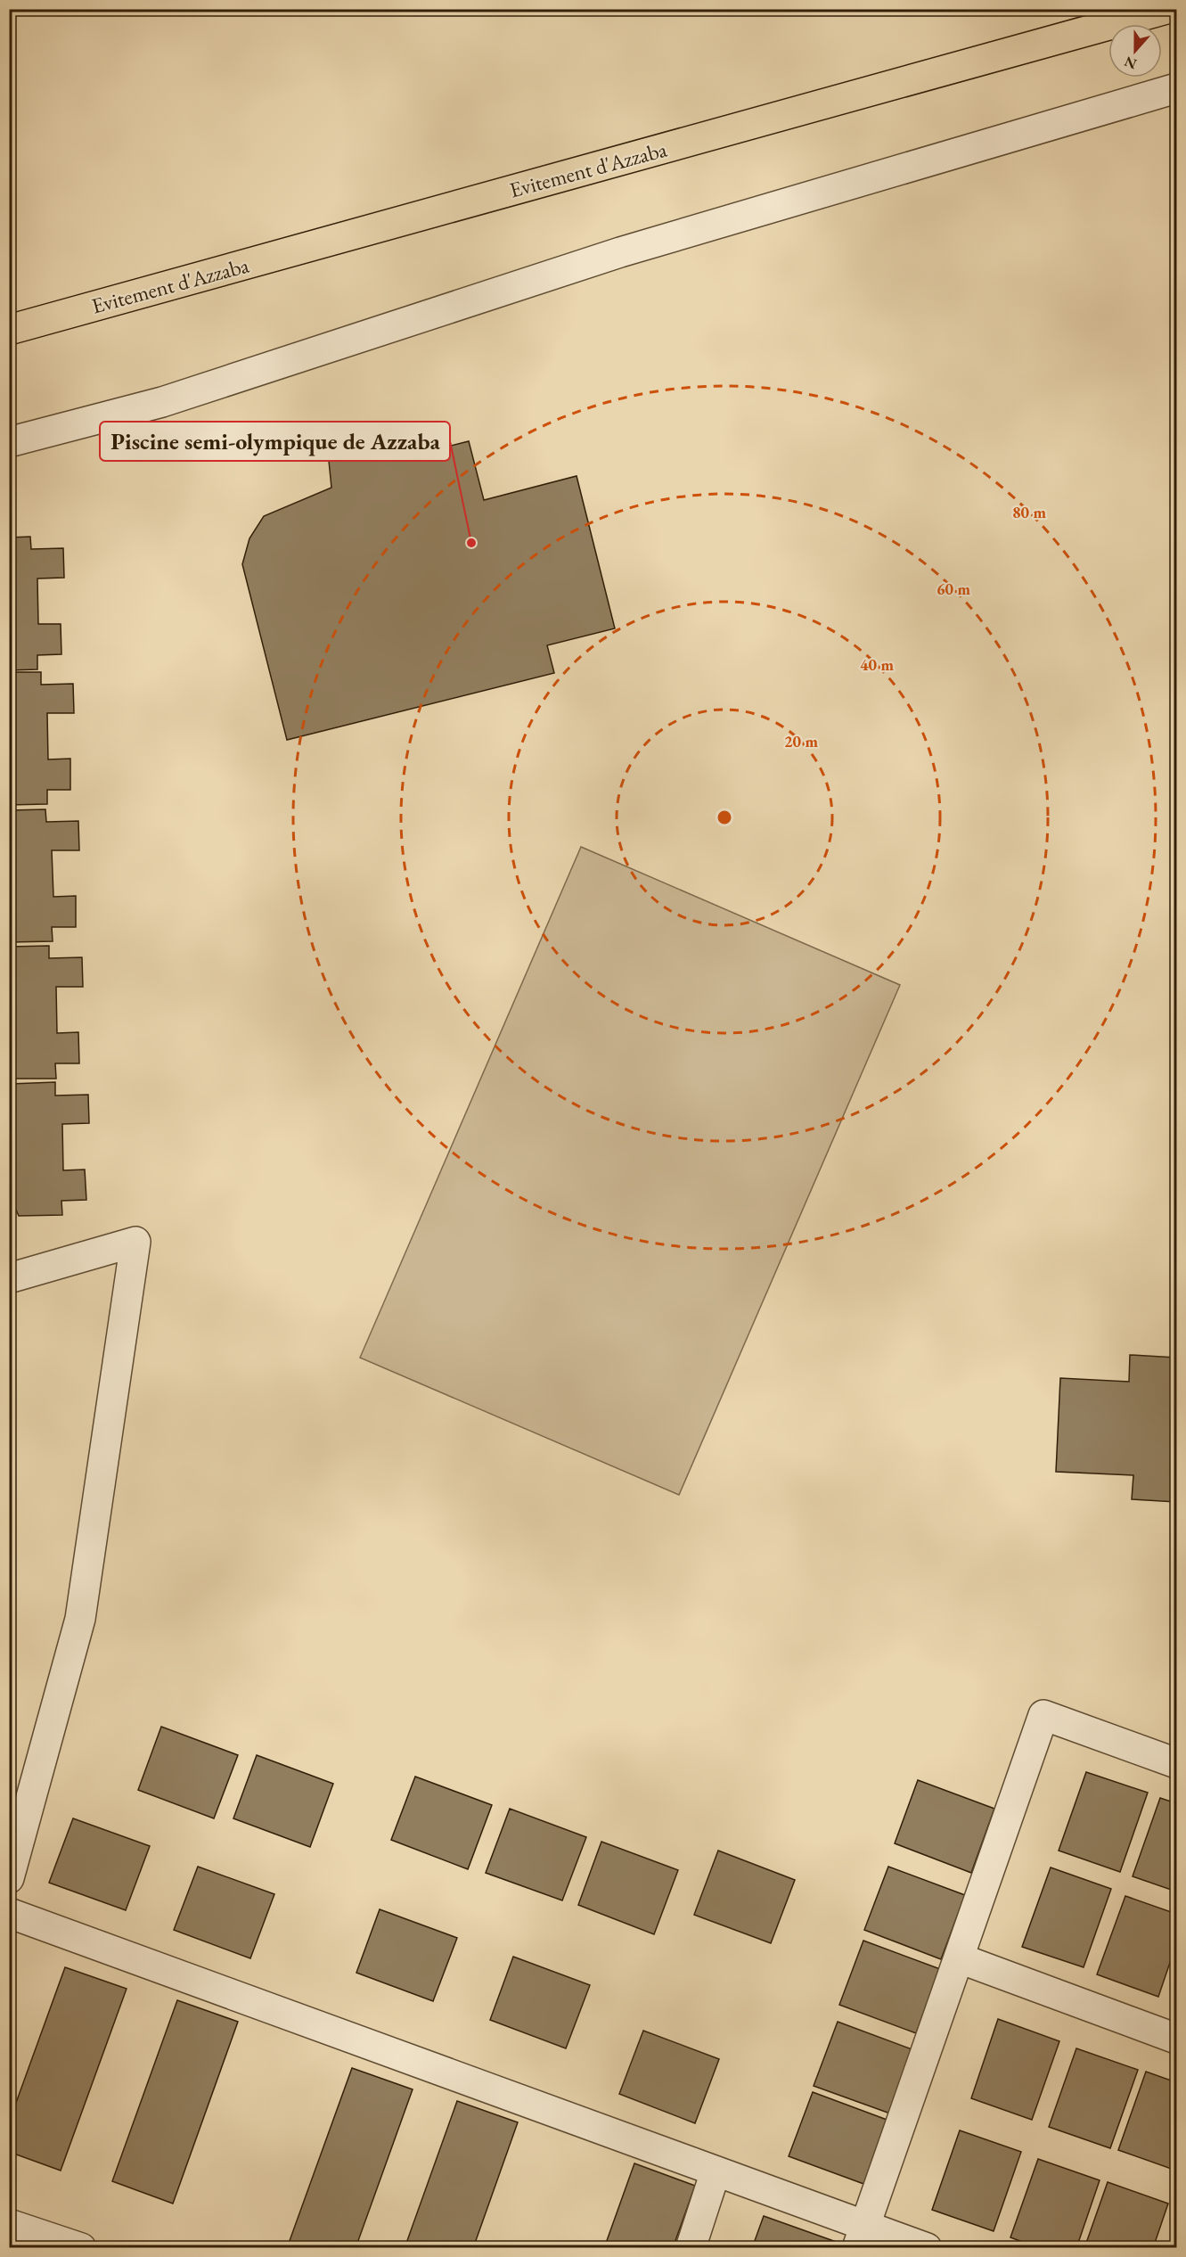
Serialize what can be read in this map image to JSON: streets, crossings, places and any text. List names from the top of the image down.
{
  "streets": {
    "main road": ["Evitement d'Azzaba"]
  },
  "places": ["Piscine semi-olympique de Azzaba"],
  "north": "bottom",
  "rings": [
    "80 m",
    "60 m",
    "40 m",
    "20 m"
  ]
}
